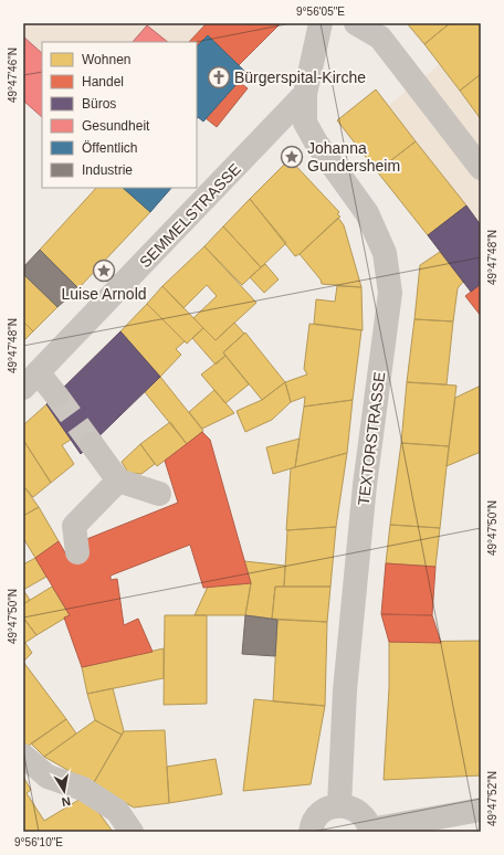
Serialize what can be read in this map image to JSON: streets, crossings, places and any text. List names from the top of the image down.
{
  "streets": {
    "street": ["SEMMELSTRASSE", "TEXTORSTRASSE"]
  },
  "crossings": [
    ["SEMMELSTRASSE", "TEXTORSTRASSE"]
  ],
  "places": {
    "church": ["Bürgerspital-Kirche"],
    "place": ["Johanna Gundersheim", "Luise Arnold"]
  },
  "legend": [
    "Wohnen",
    "Handel",
    "Büros",
    "Gesundheit",
    "Öffentlich",
    "Industrie"
  ],
  "north": "bottom",
  "coordinates": [
    "9°56'05\"E",
    "49°47'46\"N",
    "49°47'48\"N",
    "49°47'50\"N",
    "49°47'52\"N",
    "9°56'10\"E"
  ]
}
